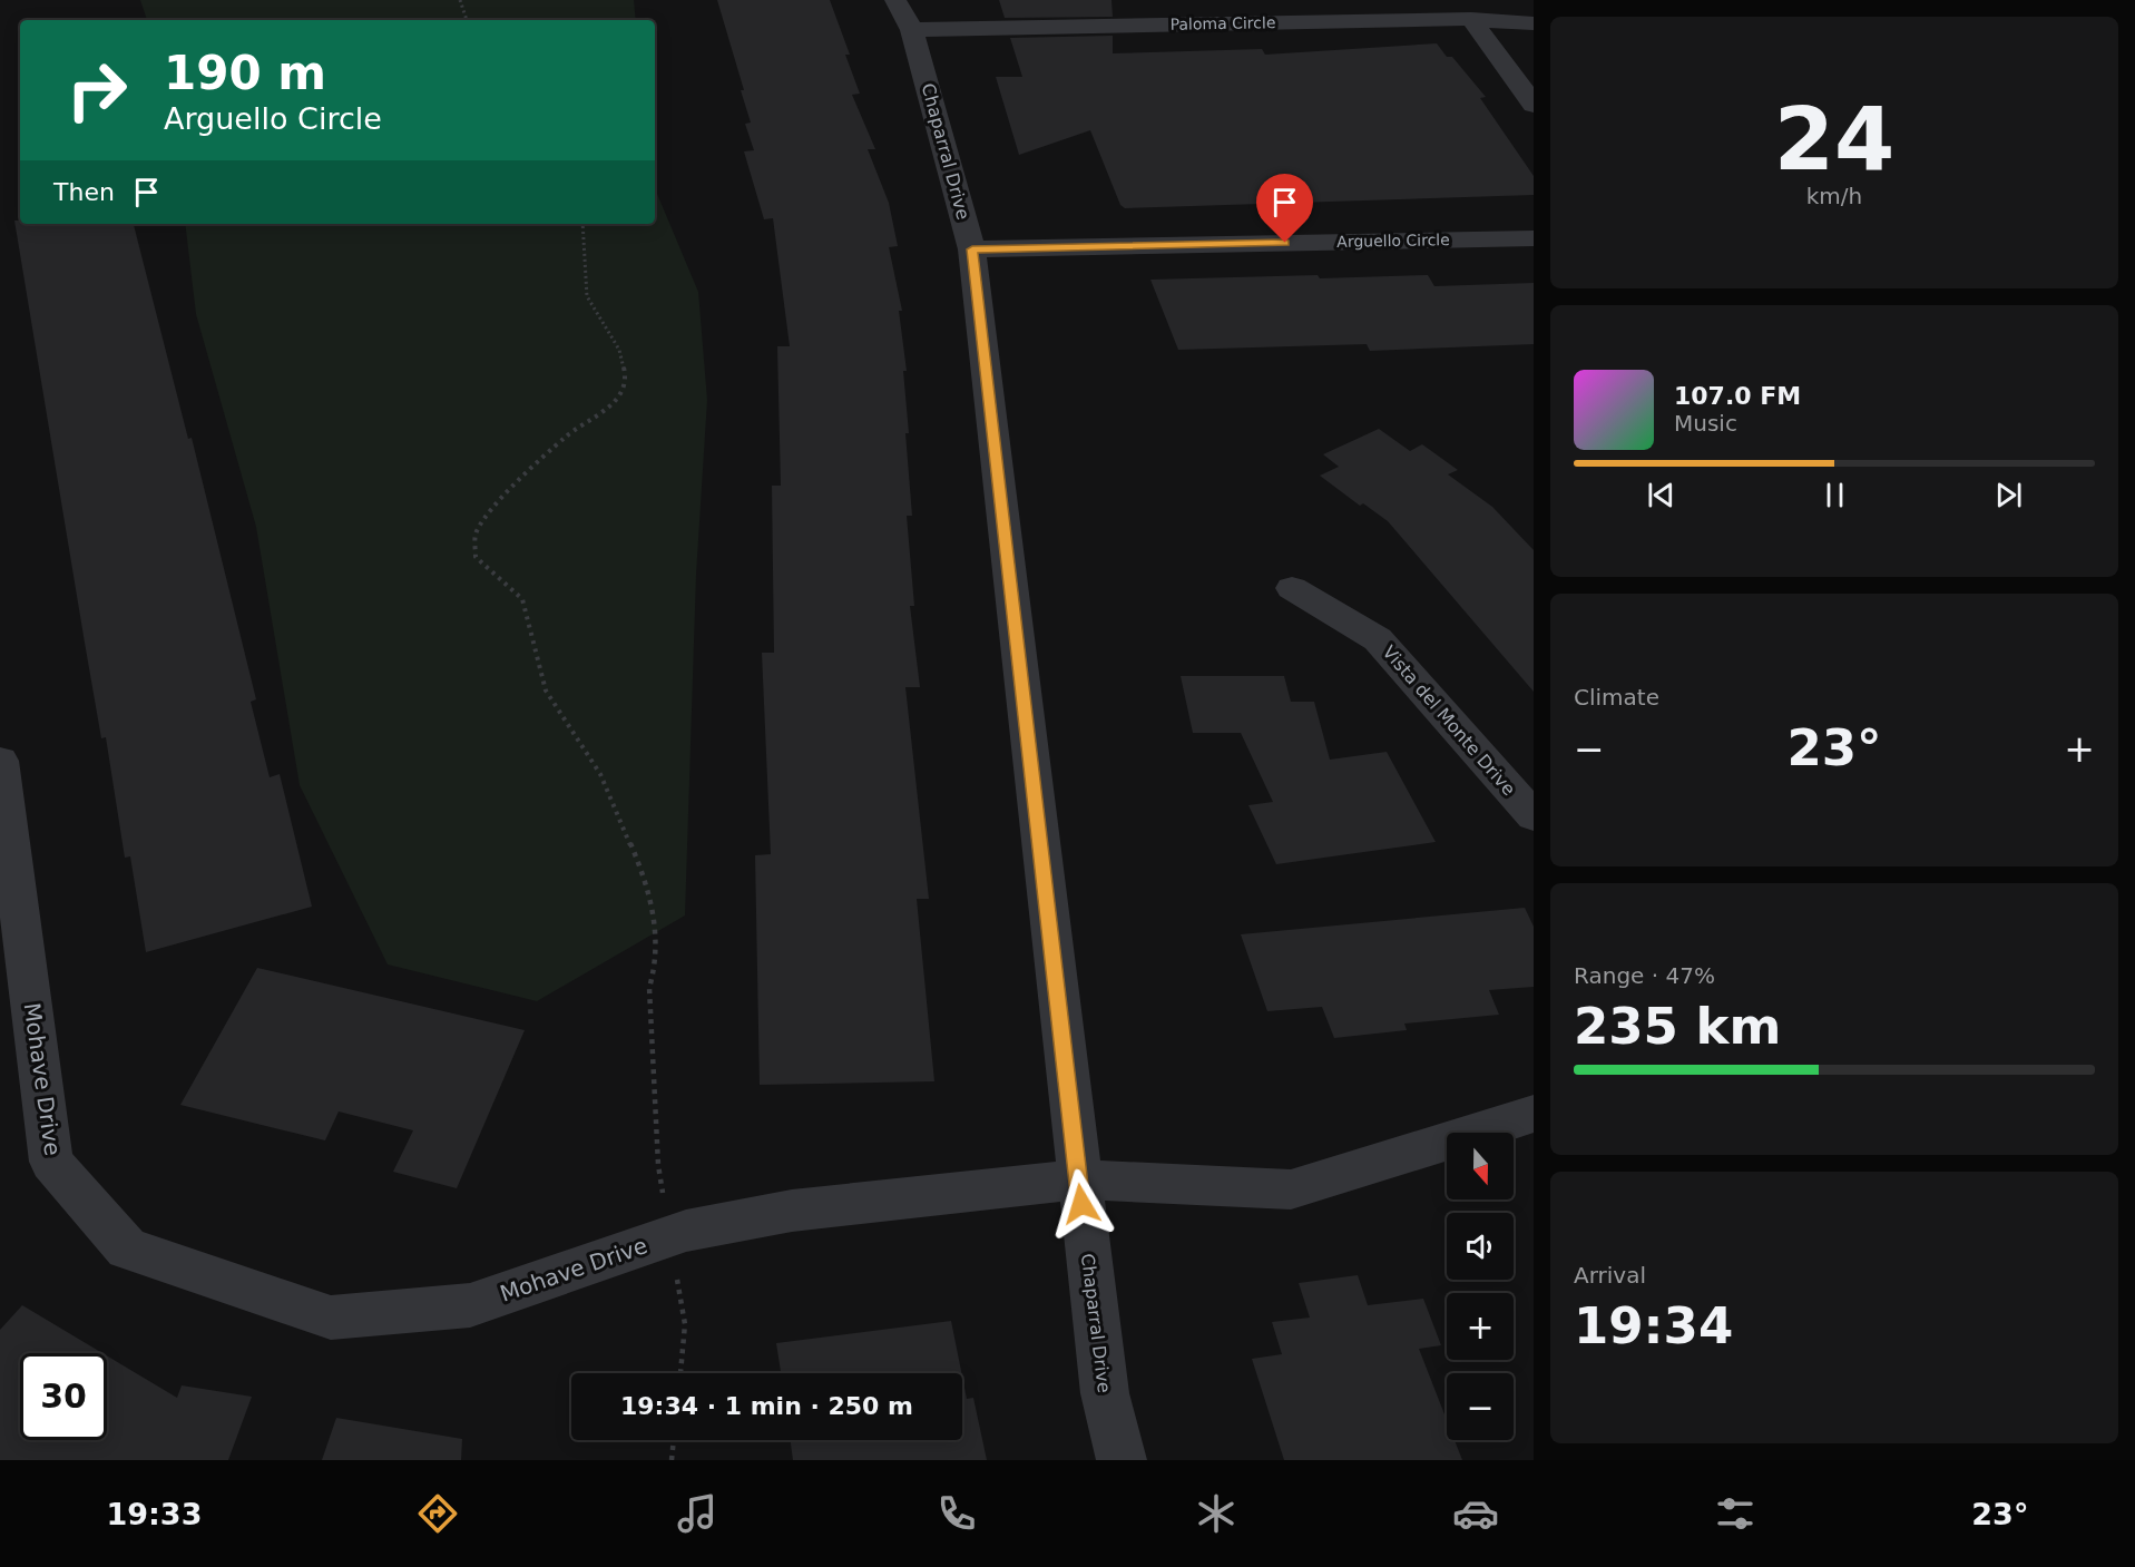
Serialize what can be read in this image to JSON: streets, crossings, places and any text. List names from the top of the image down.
{
  "streets": {
    "street": [
      "Paloma Circle",
      "Chaparral Drive",
      "Arguello Circle",
      "Vista del Monte Drive",
      "Mohave Drive"
    ]
  },
  "crossings": [
    ["Paloma Circle", "Chaparral Drive"],
    ["Chaparral Drive", "Arguello Circle"],
    ["Chaparral Drive", "Mohave Drive"]
  ],
  "north": "bottom",
  "page": {
    "tile": [
      ["24", "km/h"],
      "Climate",
      ["Range · 47%", "235 km"],
      ["Arrival", "19:34"]
    ],
    "turn": ["190 m", "Arguello Circle"],
    "then": "Then",
    "song": ["107.0 FM", "Music"],
    "heat": ["−", "23°", "+"],
    "map_buttons": ["+", "−"],
    "limit": "30",
    "trip": "19:34 · 1 min · 250 m",
    "tabs": ["19:33", "23°"]
  }
}
